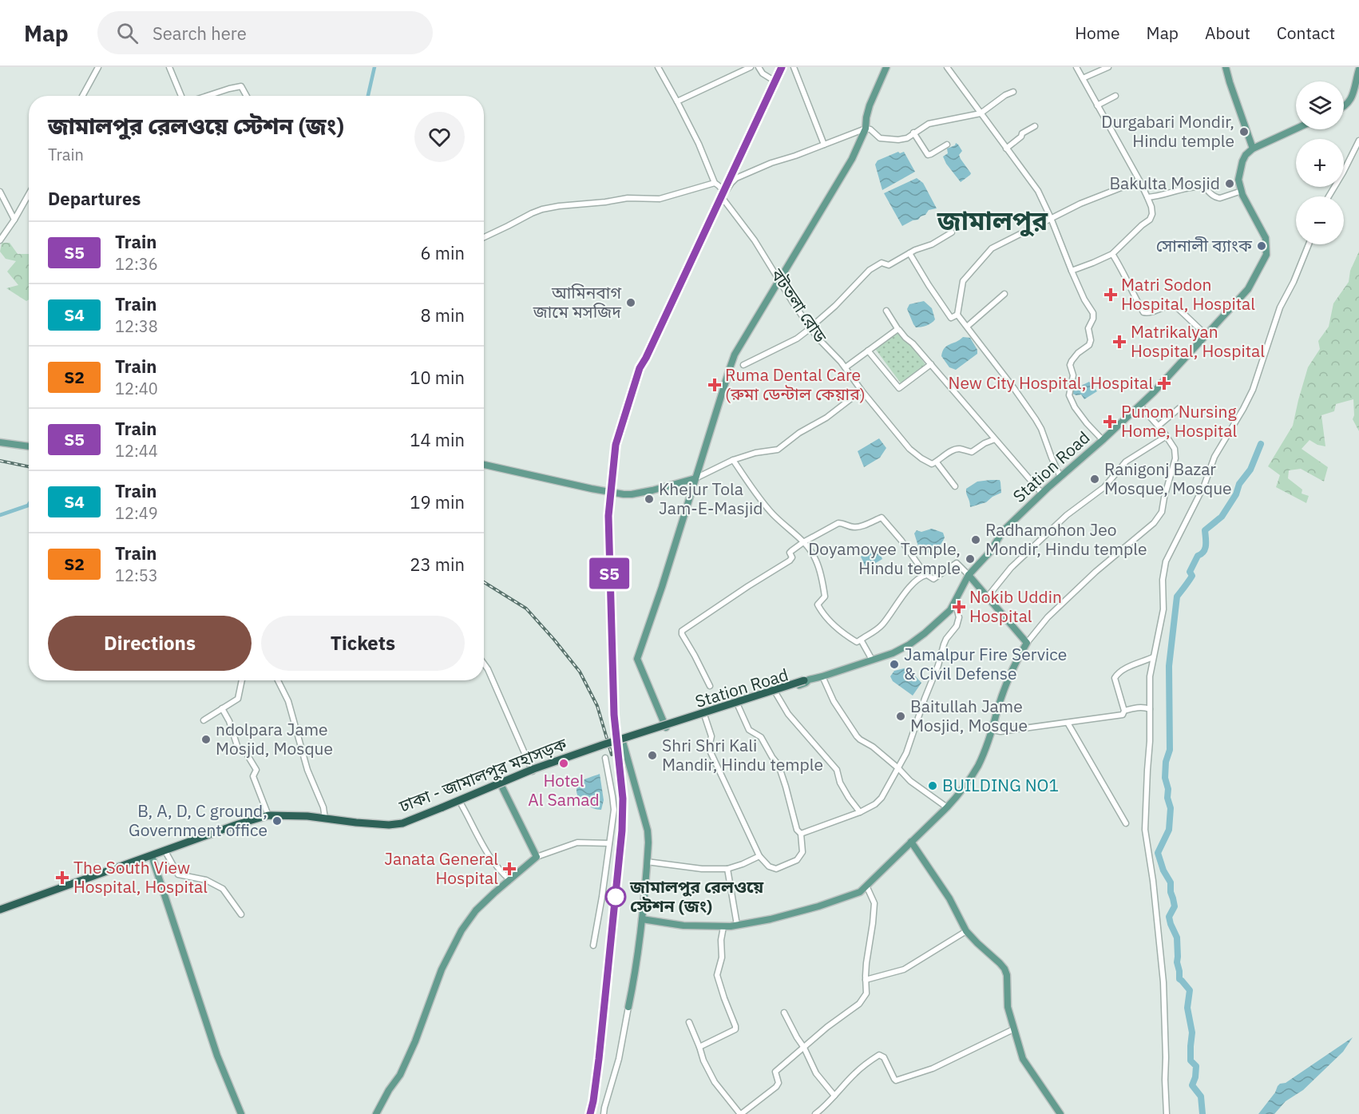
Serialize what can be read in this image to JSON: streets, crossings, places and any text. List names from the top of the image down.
{
  "streets": {
    "highway": ["ঢাকা - জামালপুর মহাসড়ক"],
    "main road": ["Station Road"],
    "street": ["বটতলা রোড"]
  },
  "crossings": [
    ["Station Road", "ঢাকা - জামালপুর মহাসড়ক"]
  ],
  "districts": ["জামালপুর"],
  "places": {
    "other": [
      "Durgabari Mondir, Hindu temple",
      "Bakulta Mosjid",
      "সোনালী ব্যাংক",
      "আমিনবাগ জামে মসজিদ",
      "Ranigonj Bazar Mosque, Mosque",
      "Khejur Tola Jam-E-Masjid",
      "Radhamohon Jeo Mondir, Hindu temple",
      "Doyamoyee Temple, Hindu temple",
      "Jamalpur Fire Service & Civil Defense",
      "Baitullah Jame Mosjid, Mosque",
      "ndolpara Jame Mosjid, Mosque",
      "Shri Shri Kali Mandir, Hindu temple",
      "Hotel Al Samad",
      "BUILDING NO1",
      "B, A, D, C ground, Government office",
      "জামালপুর রেলওয়ে স্টেশন (জং)"
    ],
    "health": [
      "Matri Sodon Hospital, Hospital",
      "Matrikalyan Hospital, Hospital",
      "New City Hospital, Hospital",
      "Ruma Dental Care (রুমা ডেন্টাল কেয়ার)",
      "Punom Nursing Home, Hospital",
      "Nokib Uddin Hospital",
      "Janata General Hospital",
      "The South View Hospital, Hospital"
    ]
  },
  "page": {
    "header": "Map",
    "search": "Search here",
    "nav": [
      "Home",
      "Map",
      "About",
      "Contact"
    ],
    "on_map": "S5",
    "map_buttons": ["+", "−"],
    "heading": [
      ["জামালপুর রেলওয়ে স্টেশন (জং)", "Train"],
      "Departures"
    ],
    "list": [
      {
        "mark": "S5",
        "name": "Train",
        "note": "12:36",
        "value": "6 min"
      },
      {
        "mark": "S4",
        "name": "Train",
        "note": "12:38",
        "value": "8 min"
      },
      {
        "mark": "S2",
        "name": "Train",
        "note": "12:40",
        "value": "10 min"
      },
      {
        "mark": "S5",
        "name": "Train",
        "note": "12:44",
        "value": "14 min"
      },
      {
        "mark": "S4",
        "name": "Train",
        "note": "12:49",
        "value": "19 min"
      },
      {
        "mark": "S2",
        "name": "Train",
        "note": "12:53",
        "value": "23 min"
      }
    ],
    "buttons": ["Directions", "Tickets"]
  }
}
